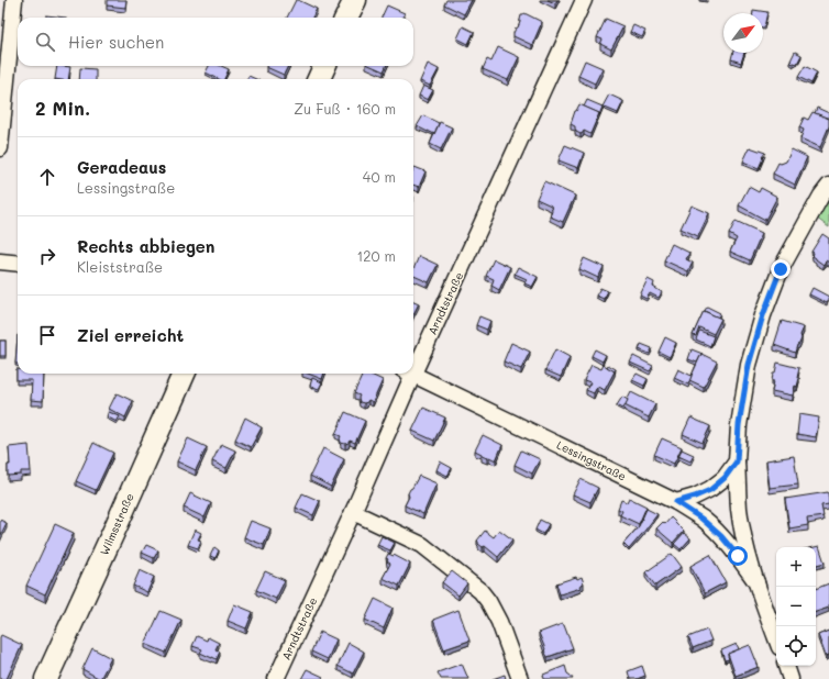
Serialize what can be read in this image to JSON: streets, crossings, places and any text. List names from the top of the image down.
{
  "streets": {
    "street": ["Arndtstraße", "Lessingstraße", "Wilmsstraße"]
  },
  "north": "top right",
  "page": {
    "search": "Hier suchen",
    "heading": ["2 Min.", "Zu Fuß · 160 m"],
    "list": [
      ["Geradeaus", "Lessingstraße", "40 m"],
      ["Rechts abbiegen", "Kleiststraße", "120 m"],
      "Ziel erreicht"
    ],
    "map_buttons": ["+", "−"]
  }
}
